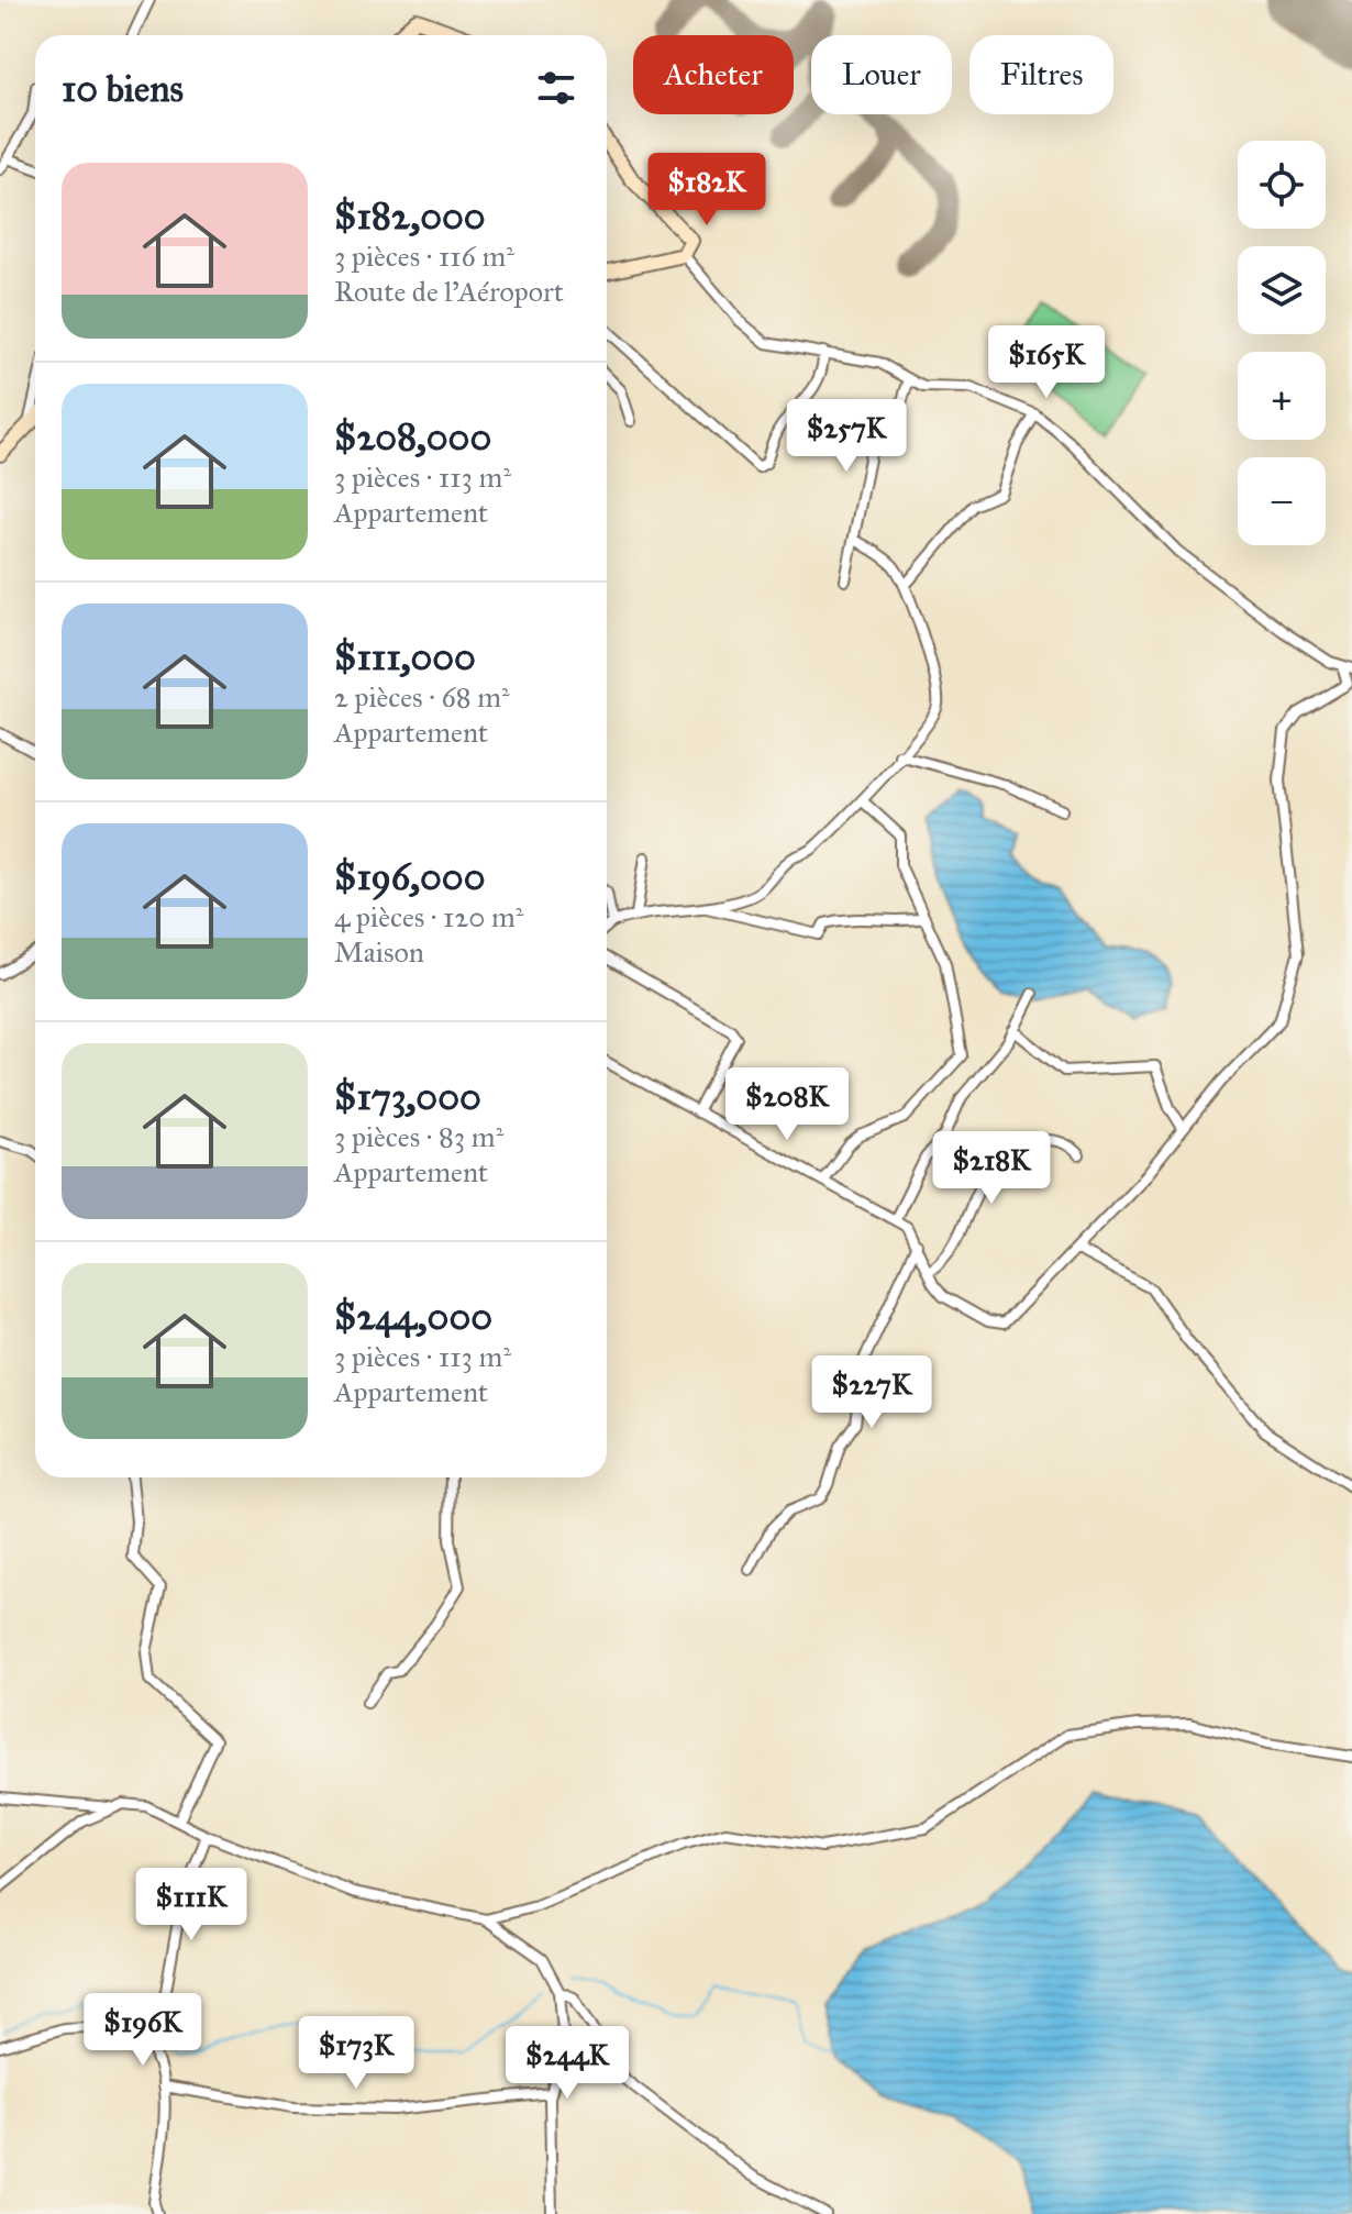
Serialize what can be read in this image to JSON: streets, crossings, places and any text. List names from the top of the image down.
{
  "page": {
    "chip": ["Acheter", "Louer", "Filtres"],
    "heading": "10 biens",
    "map_buttons": ["+", "−"],
    "list": [
      {
        "name": "$182,000",
        "note": "3 pièces · 116 m² · Route de l'Aéroport"
      },
      {
        "name": "$208,000",
        "note": "3 pièces · 113 m² · Appartement"
      },
      {
        "name": "$111,000",
        "note": "2 pièces · 68 m² · Appartement"
      },
      {
        "name": "$196,000",
        "note": "4 pièces · 120 m² · Maison"
      },
      {
        "name": "$173,000",
        "note": "3 pièces · 83 m² · Appartement"
      },
      {
        "name": "$244,000",
        "note": "3 pièces · 113 m² · Appartement"
      }
    ],
    "price": [
      "$182K",
      "$165K",
      "$257K",
      "$208K",
      "$218K",
      "$227K",
      "$111K",
      "$196K",
      "$173K",
      "$244K"
    ]
  }
}
